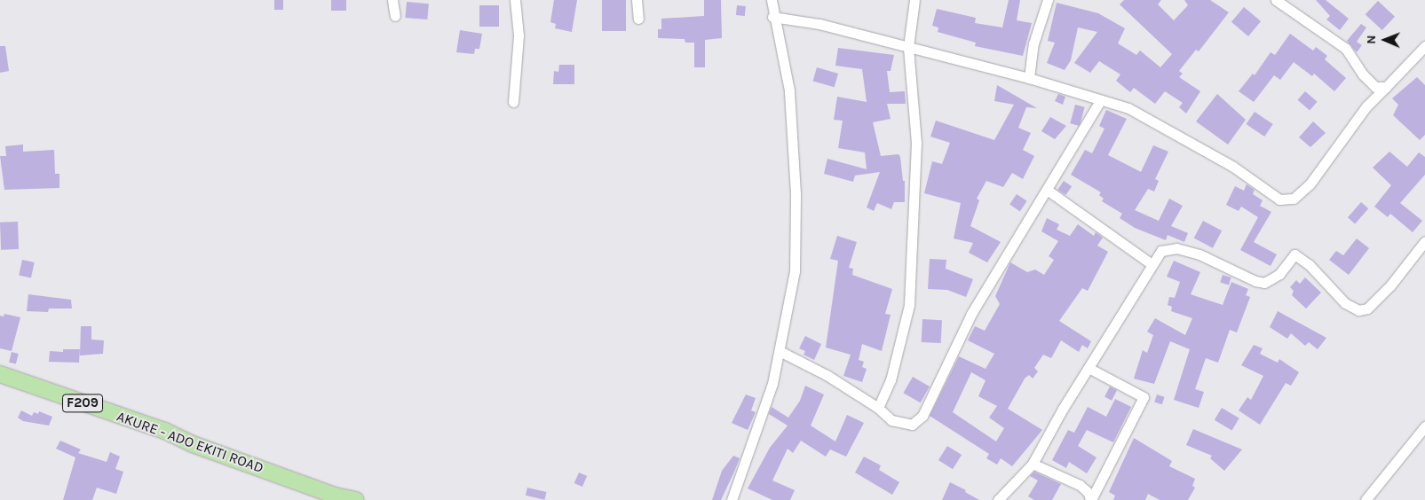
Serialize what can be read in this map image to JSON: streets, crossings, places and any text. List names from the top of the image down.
{
  "streets": {
    "main road": ["F209", "AKURE - ADO EKITI ROAD"]
  },
  "north": "left"
}
